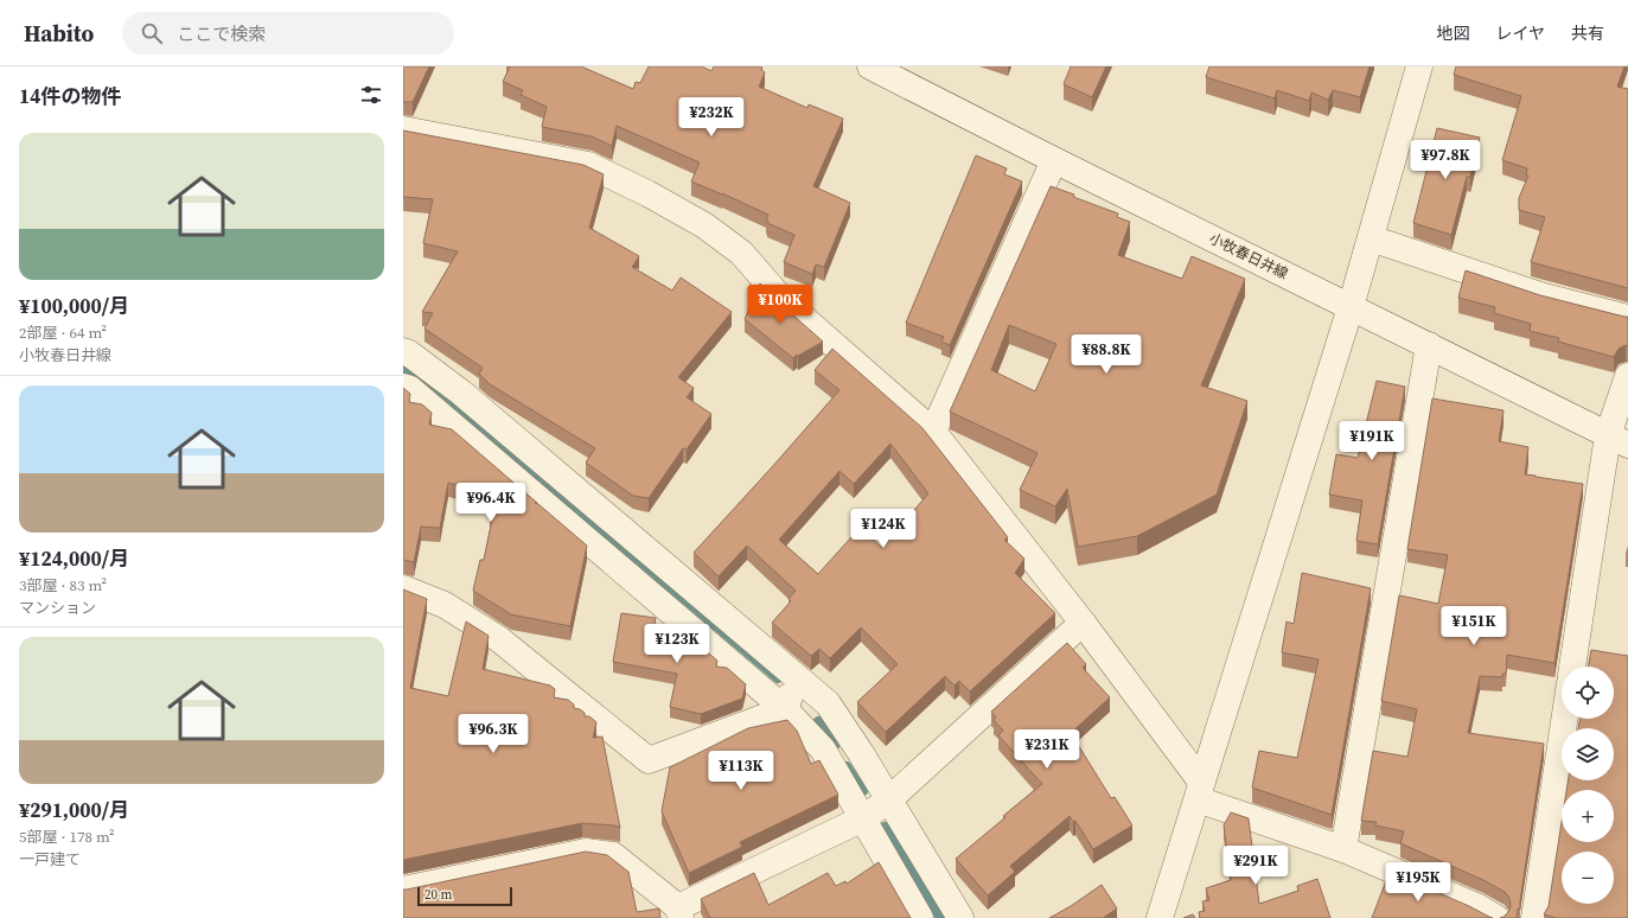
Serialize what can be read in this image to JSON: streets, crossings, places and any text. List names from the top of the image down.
{
  "streets": {
    "street": ["小牧春日井線"]
  },
  "scale_bar": "20 m",
  "page": {
    "header": "Habito",
    "search": "ここで検索",
    "nav": ["地図", "レイヤ", "共有"],
    "heading": "14件の物件",
    "price": [
      "¥232K",
      "¥97.8K",
      "¥100K",
      "¥88.8K",
      "¥191K",
      "¥96.4K",
      "¥124K",
      "¥151K",
      "¥123K",
      "¥96.3K",
      "¥231K",
      "¥113K",
      "¥291K",
      "¥195K"
    ],
    "list": [
      {
        "name": "¥100,000/月",
        "note": "2部屋 · 64 m² · 小牧春日井線"
      },
      {
        "name": "¥124,000/月",
        "note": "3部屋 · 83 m² · マンション"
      },
      {
        "name": "¥291,000/月",
        "note": "5部屋 · 178 m² · 一戸建て"
      }
    ],
    "map_buttons": ["+", "−"],
    "scale": "20 m"
  }
}
